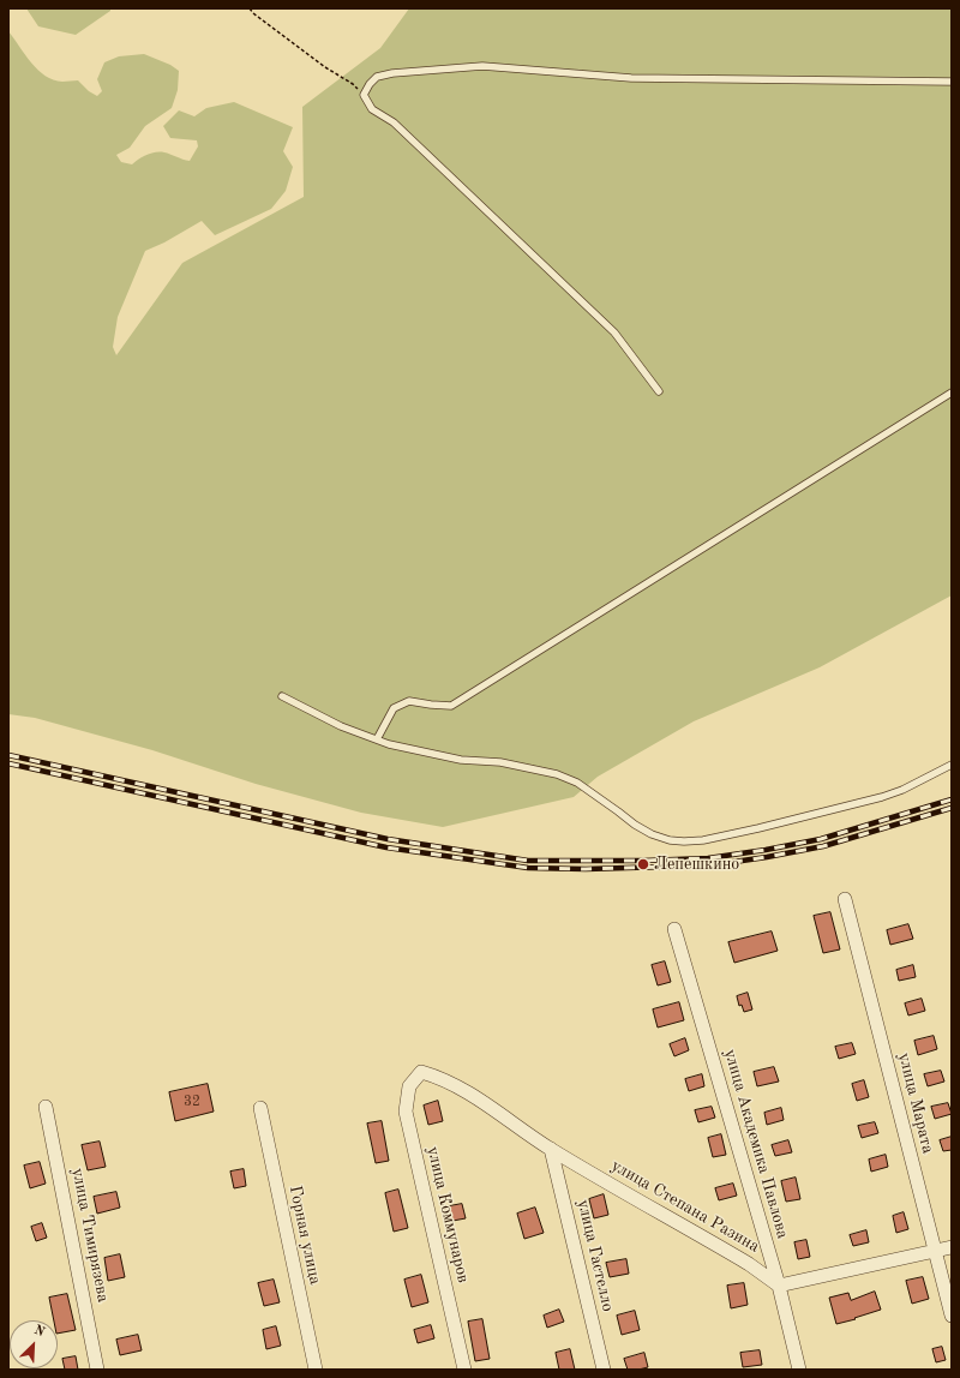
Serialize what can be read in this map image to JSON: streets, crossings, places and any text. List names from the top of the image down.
{
  "streets": {
    "street": [
      "улица Марата",
      "улица Академика Павлова",
      "улица Степана Разина",
      "улица Коммунаров",
      "улица Тимирязева",
      "Горная улица",
      "улица Гастелло"
    ]
  },
  "crossings": [
    ["улица Академика Павлова", "улица Степана Разина"],
    ["улица Степана Разина", "улица Коммунаров"],
    ["улица Степана Разина", "улица Гастелло"]
  ],
  "places": ["Лепешкино"],
  "house_numbers": ["32"],
  "north": "top right"
}
